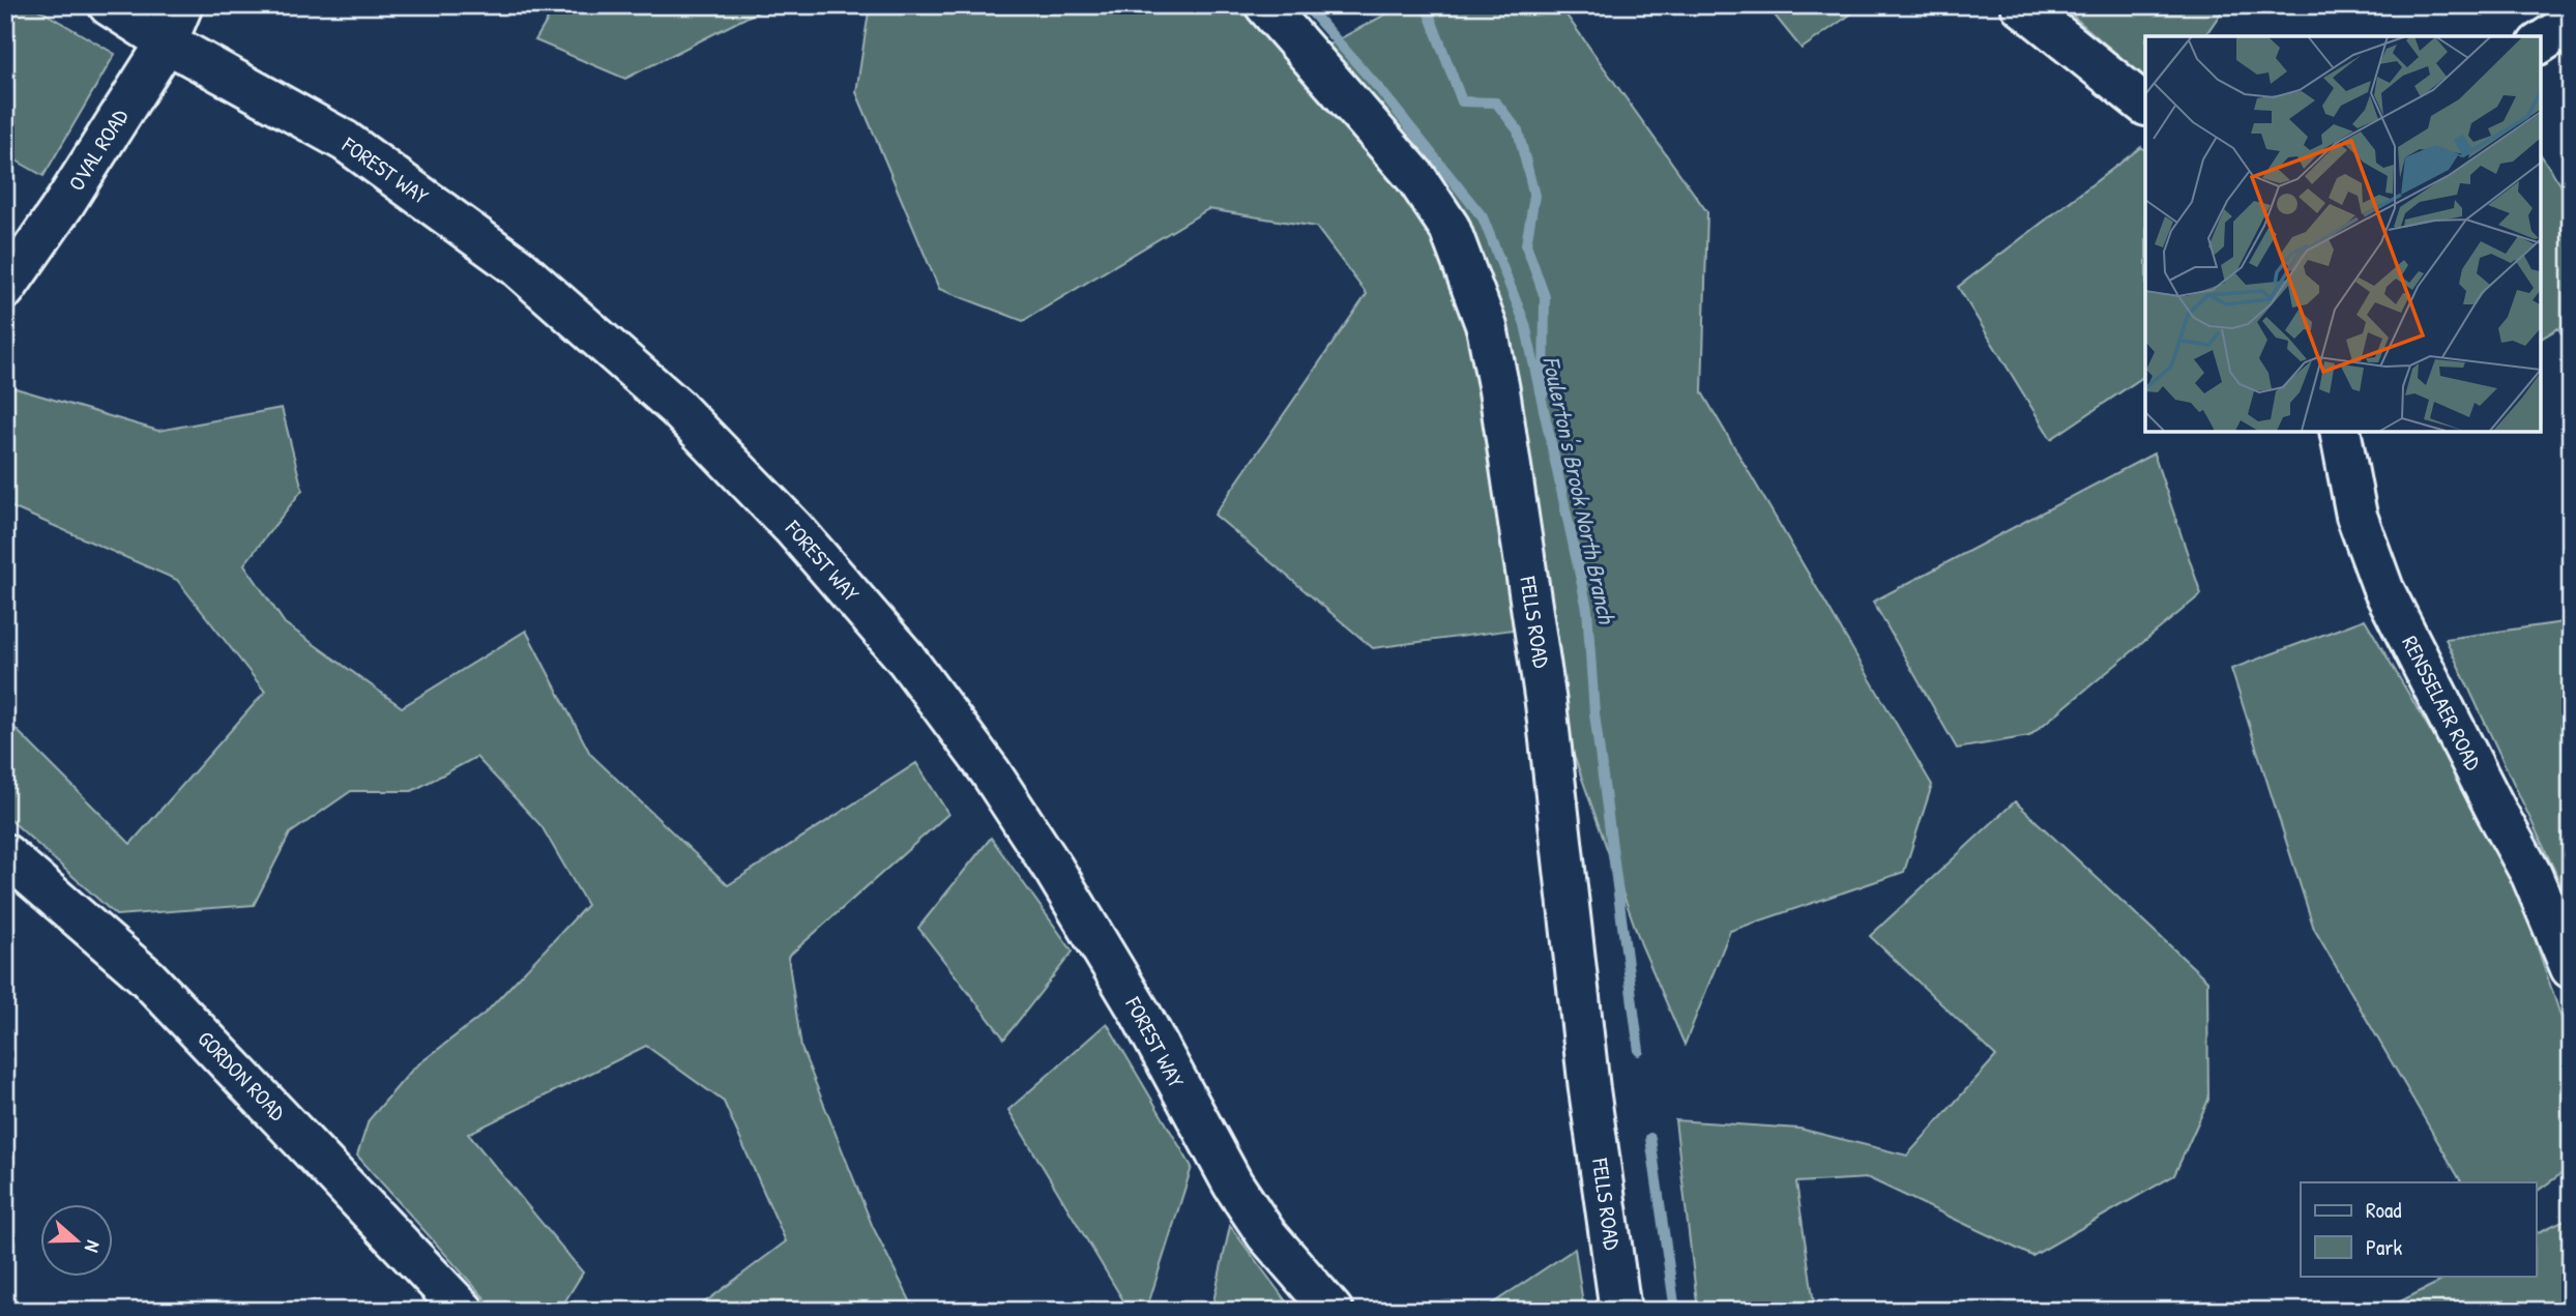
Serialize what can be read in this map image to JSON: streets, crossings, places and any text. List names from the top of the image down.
{
  "streets": {
    "street": [
      "OVAL ROAD",
      "FOREST WAY",
      "FELLS ROAD",
      "RENSSELAER ROAD",
      "GORDON ROAD"
    ]
  },
  "crossings": [
    ["OVAL ROAD", "FOREST WAY"]
  ],
  "water": ["Foulerton's Brook North Branch"],
  "legend": ["Road", "Park"],
  "north": "right"
}
